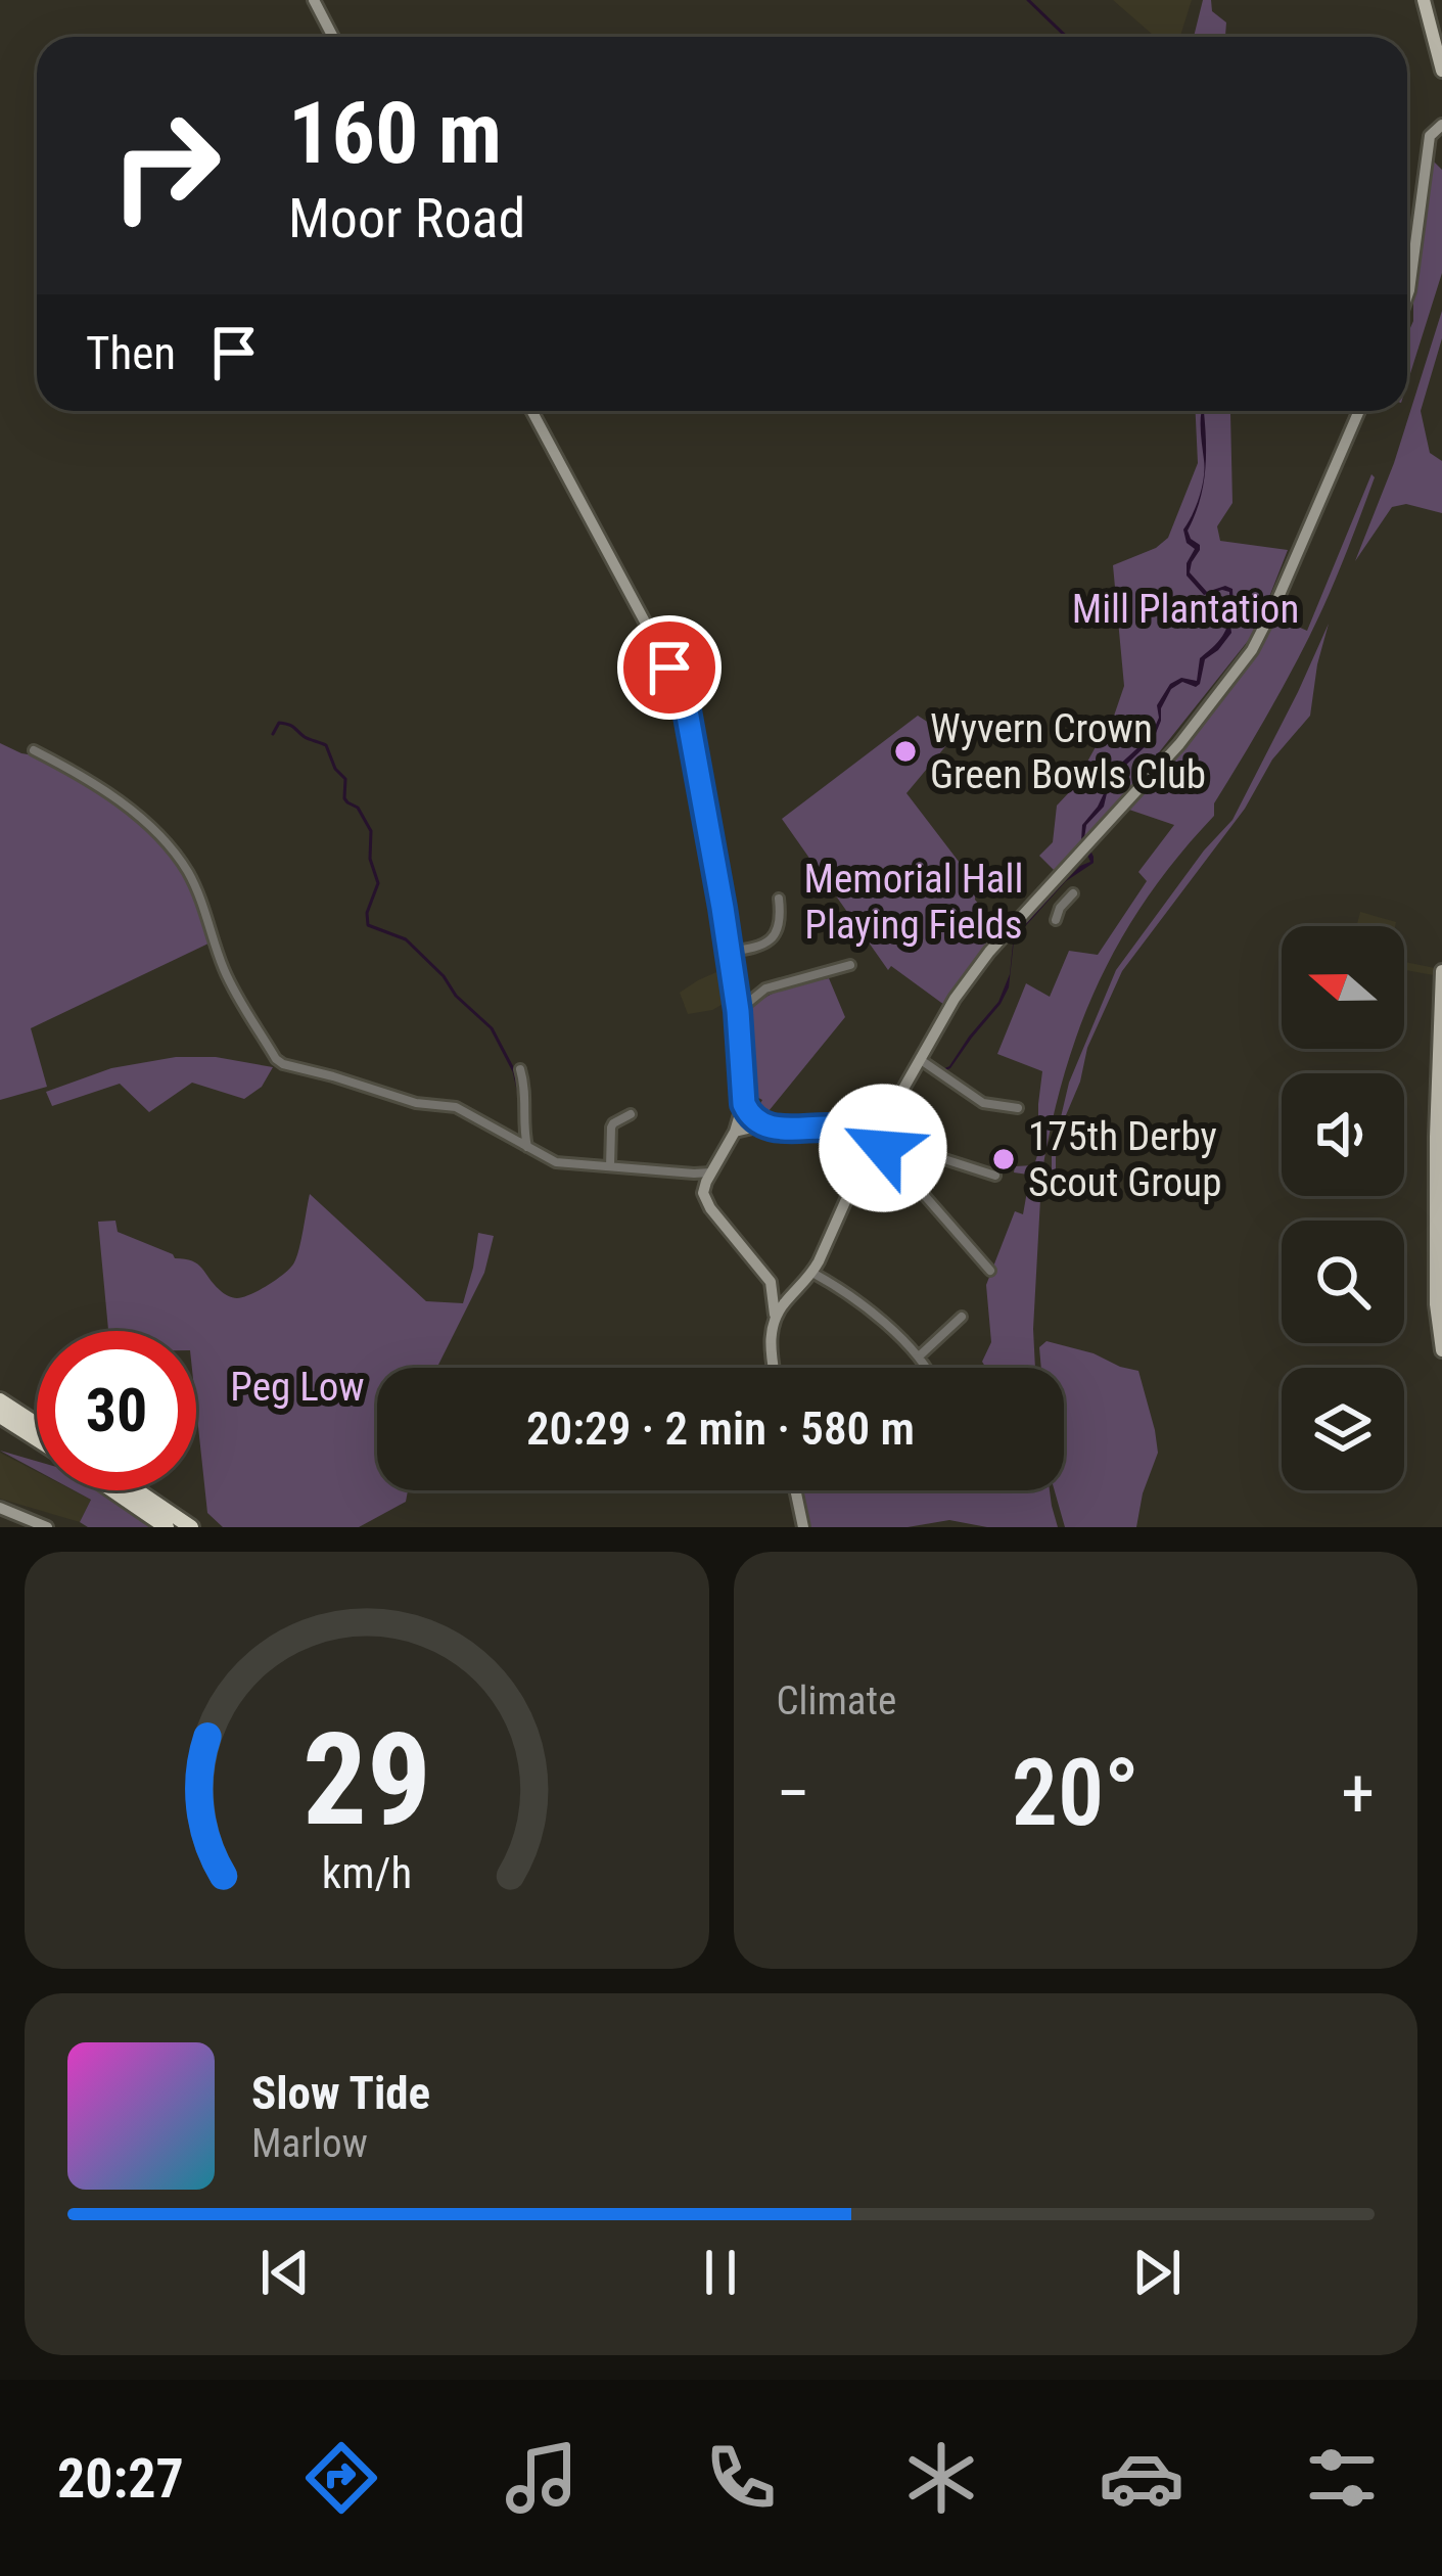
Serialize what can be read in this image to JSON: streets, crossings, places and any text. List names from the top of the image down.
{
  "parks": ["Mill Plantation", "Memorial Hall Playing Fields", "Peg Low"],
  "places": ["Wyvern Crown Green Bowls Club", "175th Derby Scout Group"],
  "north": "left",
  "page": {
    "turn": ["160 m", "Moor Road"],
    "then": "Then",
    "limit": "30",
    "trip": "20:29 · 2 min · 580 m",
    "tile": "Climate",
    "heat": ["−", "20°", "+"],
    "song": ["Slow Tide", "Marlow"],
    "tabs": "20:27",
    "gauge": ["29", "km/h"]
  }
}
